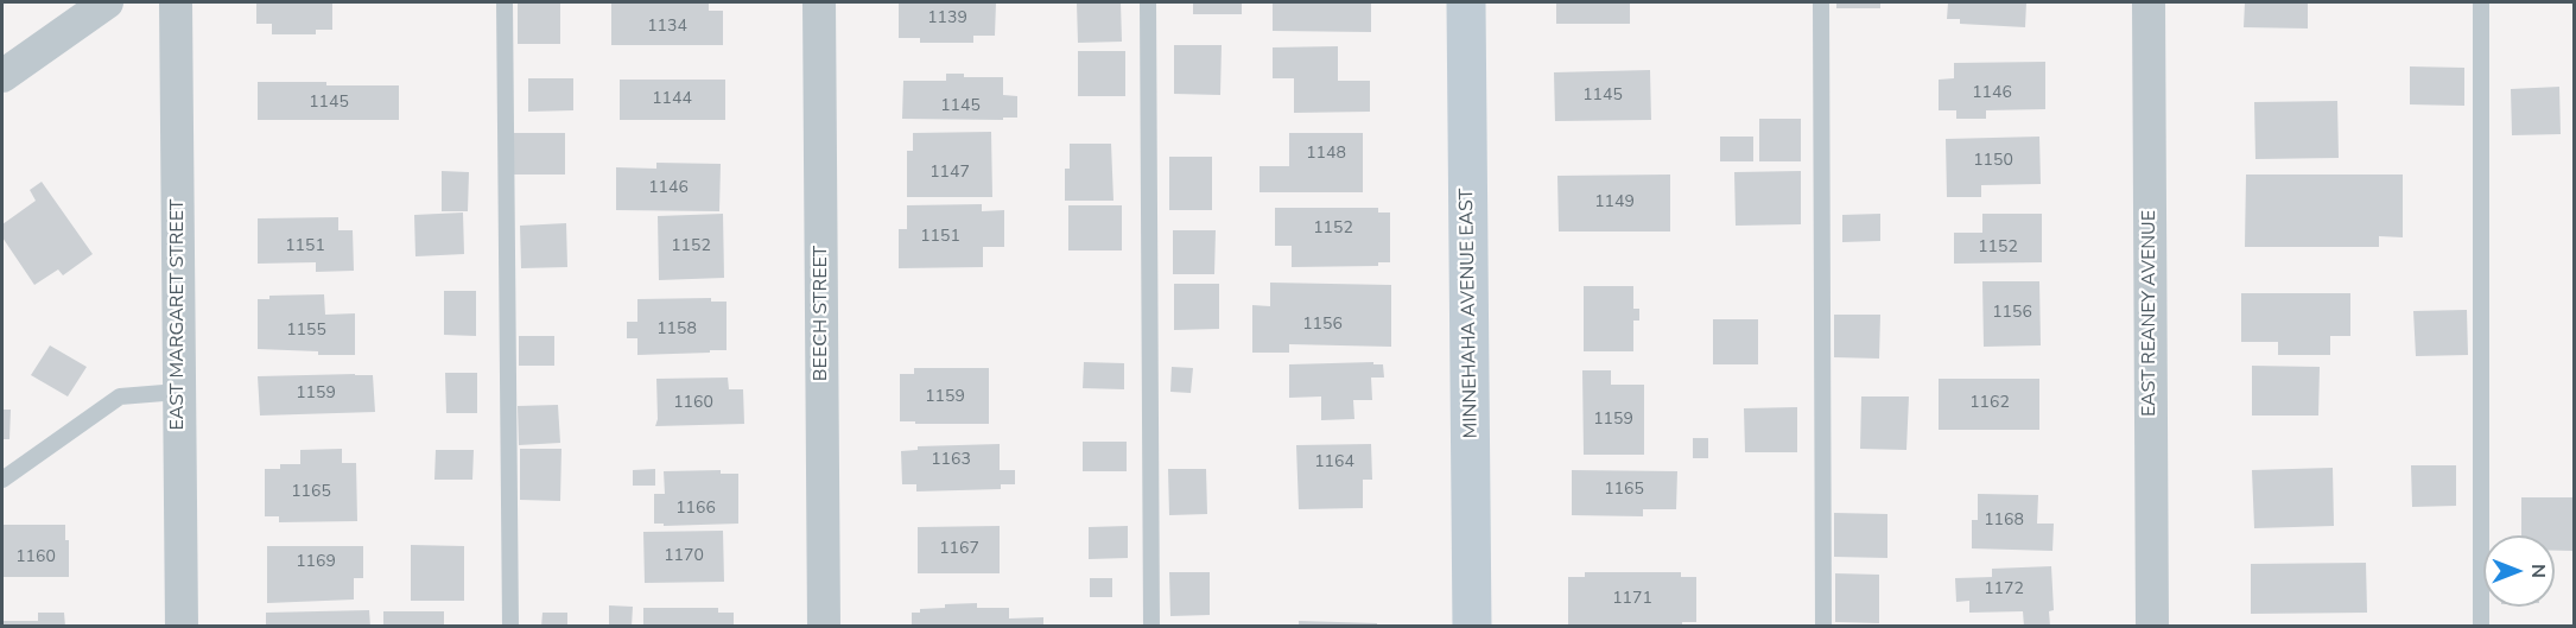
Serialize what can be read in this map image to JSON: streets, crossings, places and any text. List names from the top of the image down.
{
  "streets": {
    "main road": ["MINNEHAHA AVENUE EAST"],
    "street": ["BEECH STREET", "EAST REANEY AVENUE", "EAST MARGARET STREET"]
  },
  "house_numbers": [
    "1139",
    "1134",
    "1146",
    "1145",
    "1144",
    "1145",
    "1145",
    "1148",
    "1150",
    "1147",
    "1146",
    "1149",
    "1152",
    "1151",
    "1151",
    "1152",
    "1152",
    "1156",
    "1156",
    "1158",
    "1155",
    "1159",
    "1159",
    "1160",
    "1162",
    "1159",
    "1163",
    "1164",
    "1165",
    "1165",
    "1166",
    "1168",
    "1167",
    "1170",
    "1160",
    "1169",
    "1172",
    "1171"
  ],
  "north": "right"
}
